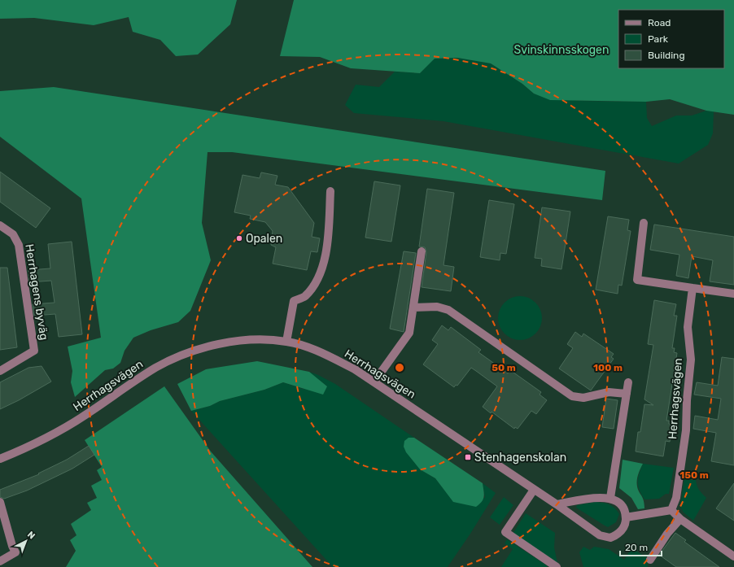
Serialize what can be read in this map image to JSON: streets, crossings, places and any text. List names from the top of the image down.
{
  "streets": {
    "street": ["Herrhagens byväg", "Herrhagsvägen"]
  },
  "parks": ["Svinskinnsskogen"],
  "places": {
    "other": ["Opalen"],
    "transit": ["Stenhagenskolan"]
  },
  "legend": ["Road", "Park", "Building"],
  "scale_bar": "20 m",
  "north": "top right",
  "rings": ["50 m", "100 m", "150 m"]
}
